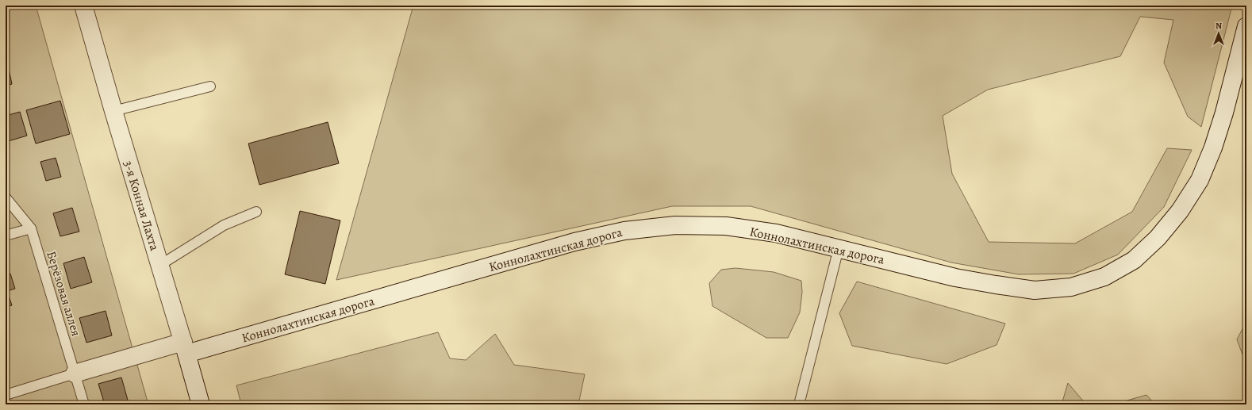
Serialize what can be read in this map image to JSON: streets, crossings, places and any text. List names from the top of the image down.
{
  "streets": {
    "main road": ["3-я Конная Лахта", "Коннолахтинская дорога"],
    "lane": ["Берёзовая аллея"]
  },
  "crossings": [
    ["3-я Конная Лахта", "Коннолахтинская дорога"],
    ["Коннолахтинская дорога", "Берёзовая аллея"]
  ],
  "north": "top"
}
